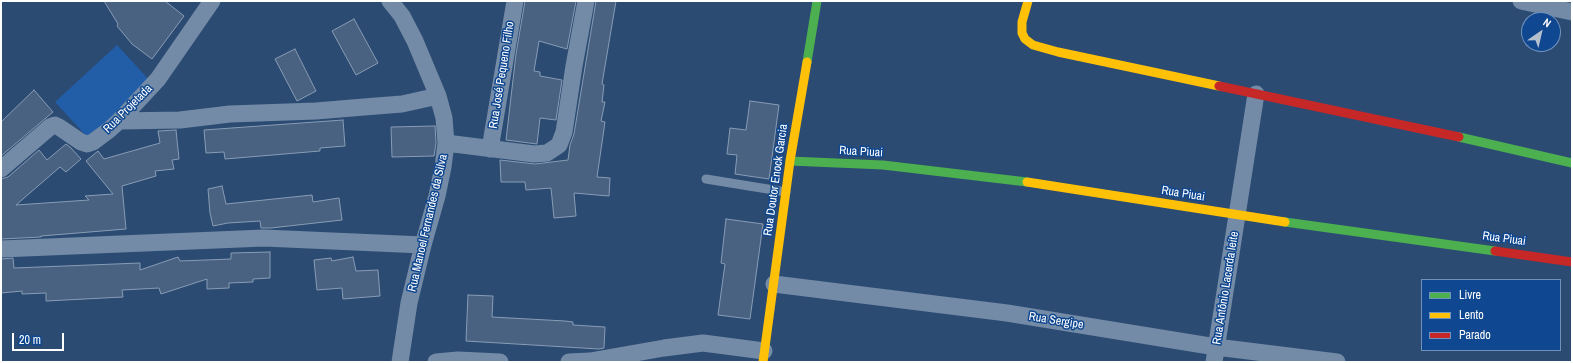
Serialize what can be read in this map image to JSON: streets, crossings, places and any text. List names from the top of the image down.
{
  "streets": {
    "street": [
      "Rua José Pequeno Filho",
      "Rua Projetada",
      "Rua Piuai",
      "Rua Doutor Enock Garcia",
      "Rua Manoel Fernandes da Silva",
      "Rua Antônio Lacerda leite",
      "Rua Sergipe"
    ]
  },
  "crossings": [
    ["Rua Piuai", "Rua Doutor Enock Garcia"],
    ["Rua Piuai", "Rua Antônio Lacerda leite"],
    ["Rua Doutor Enock Garcia", "Rua Sergipe"],
    ["Rua Antônio Lacerda leite", "Rua Sergipe"]
  ],
  "legend": ["Livre", "Lento", "Parado"],
  "scale_bar": "20 m",
  "north": "top right"
}
